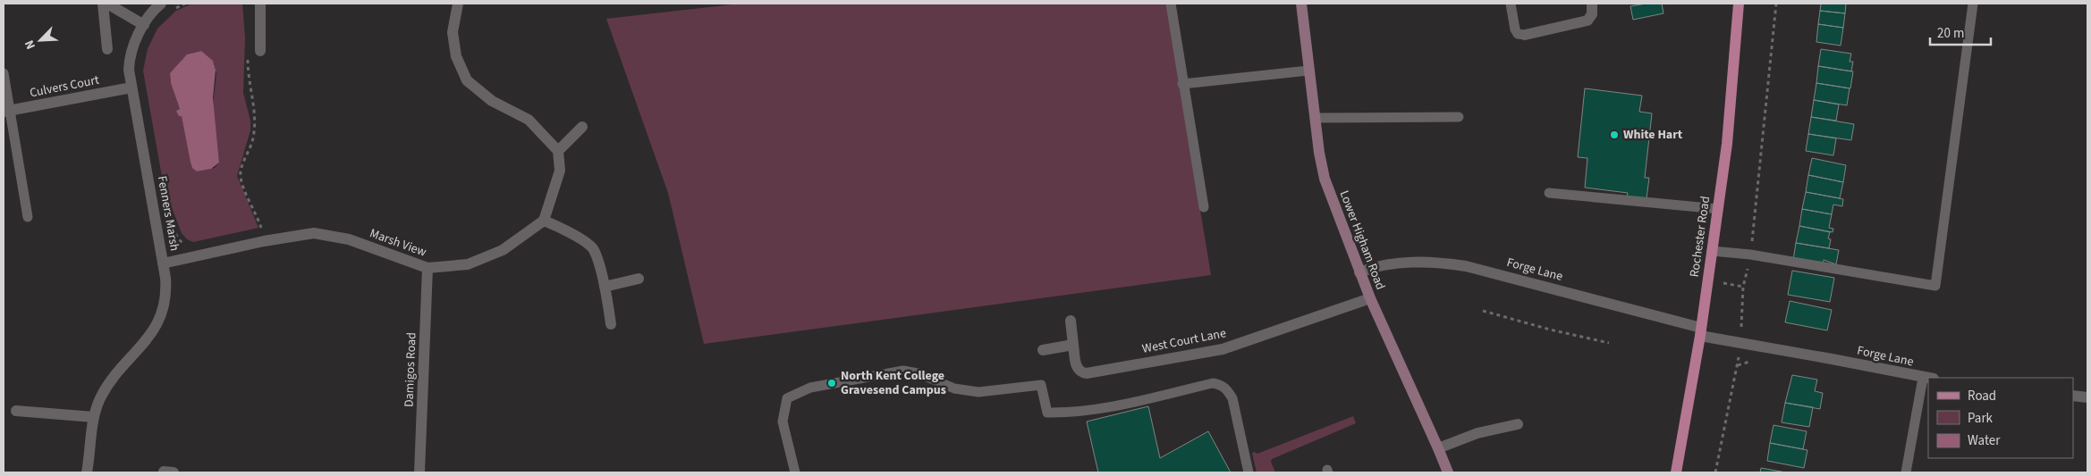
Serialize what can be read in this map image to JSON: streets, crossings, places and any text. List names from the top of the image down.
{
  "streets": {
    "main road": ["Rochester Road"],
    "street": [
      "Culvers Court",
      "Fenners Marsh",
      "Lower Higham Road",
      "Marsh View",
      "Forge Lane",
      "West Court Lane",
      "Damigos Road"
    ]
  },
  "crossings": [
    ["Culvers Court", "Fenners Marsh"],
    ["Fenners Marsh", "Marsh View"],
    ["Rochester Road", "Forge Lane"],
    ["Lower Higham Road", "Forge Lane"],
    ["Lower Higham Road", "West Court Lane"],
    ["Marsh View", "Damigos Road"]
  ],
  "places": ["White Hart", "North Kent College Gravesend Campus"],
  "legend": ["Road", "Park", "Water"],
  "scale_bar": "20 m",
  "north": "bottom left"
}
